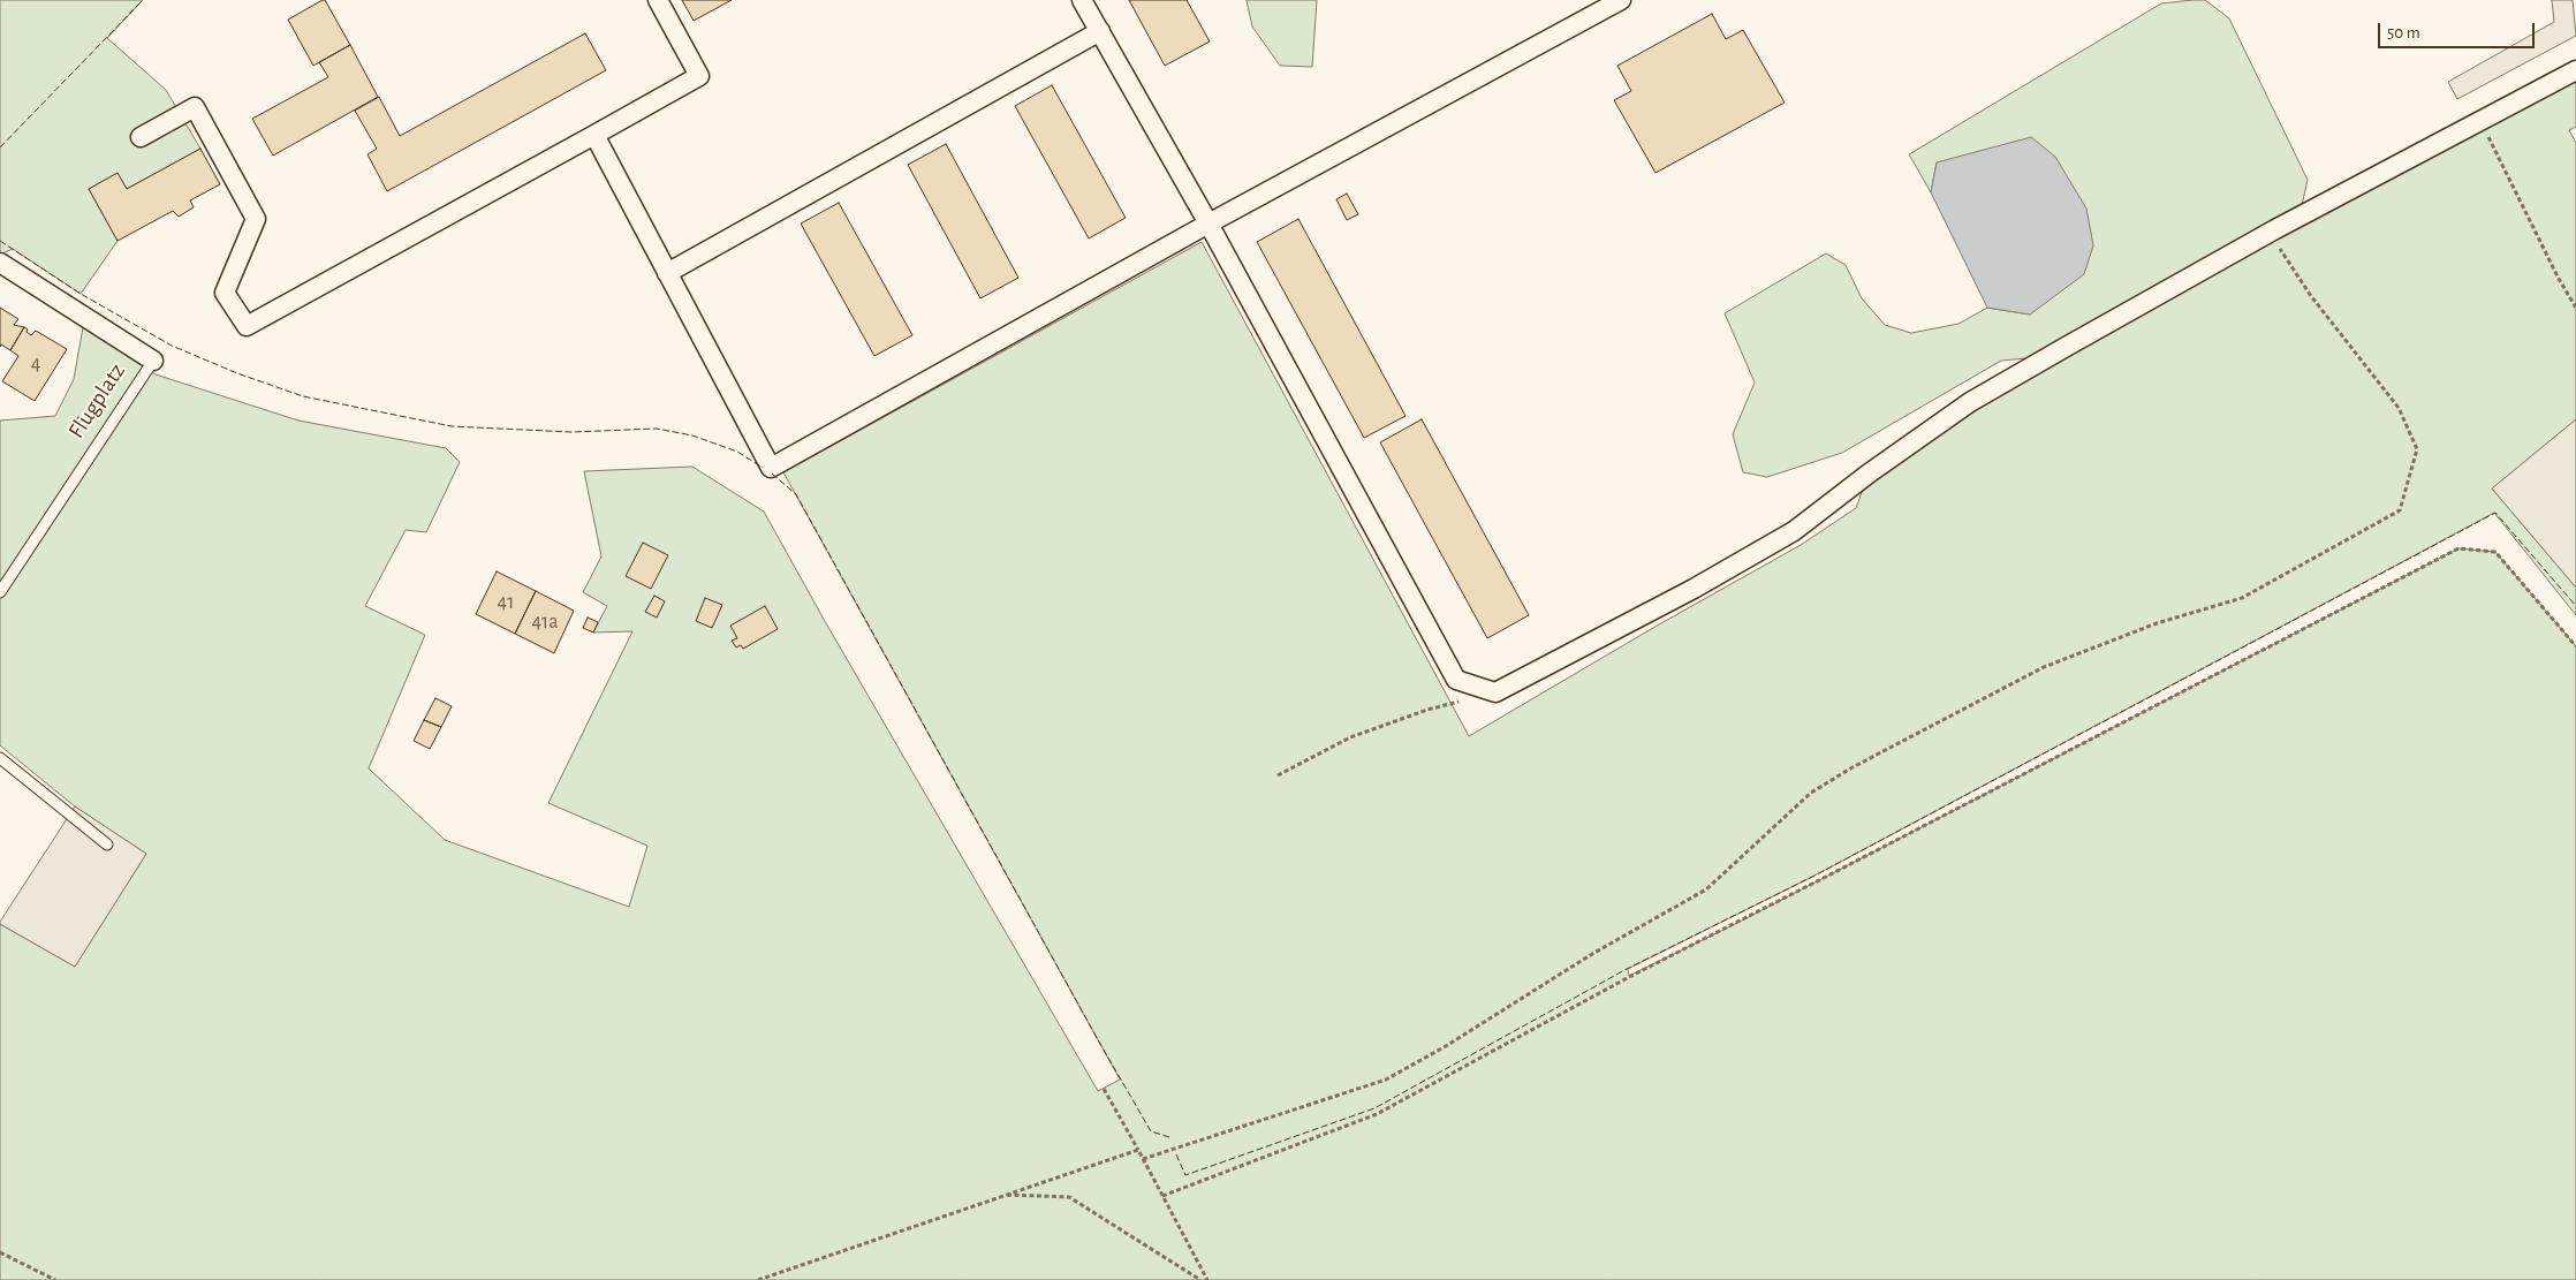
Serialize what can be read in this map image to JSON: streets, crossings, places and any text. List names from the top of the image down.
{
  "streets": {
    "street": ["Flugplatz"]
  },
  "house_numbers": ["4", "41", "41a"],
  "scale_bar": "50 m"
}
